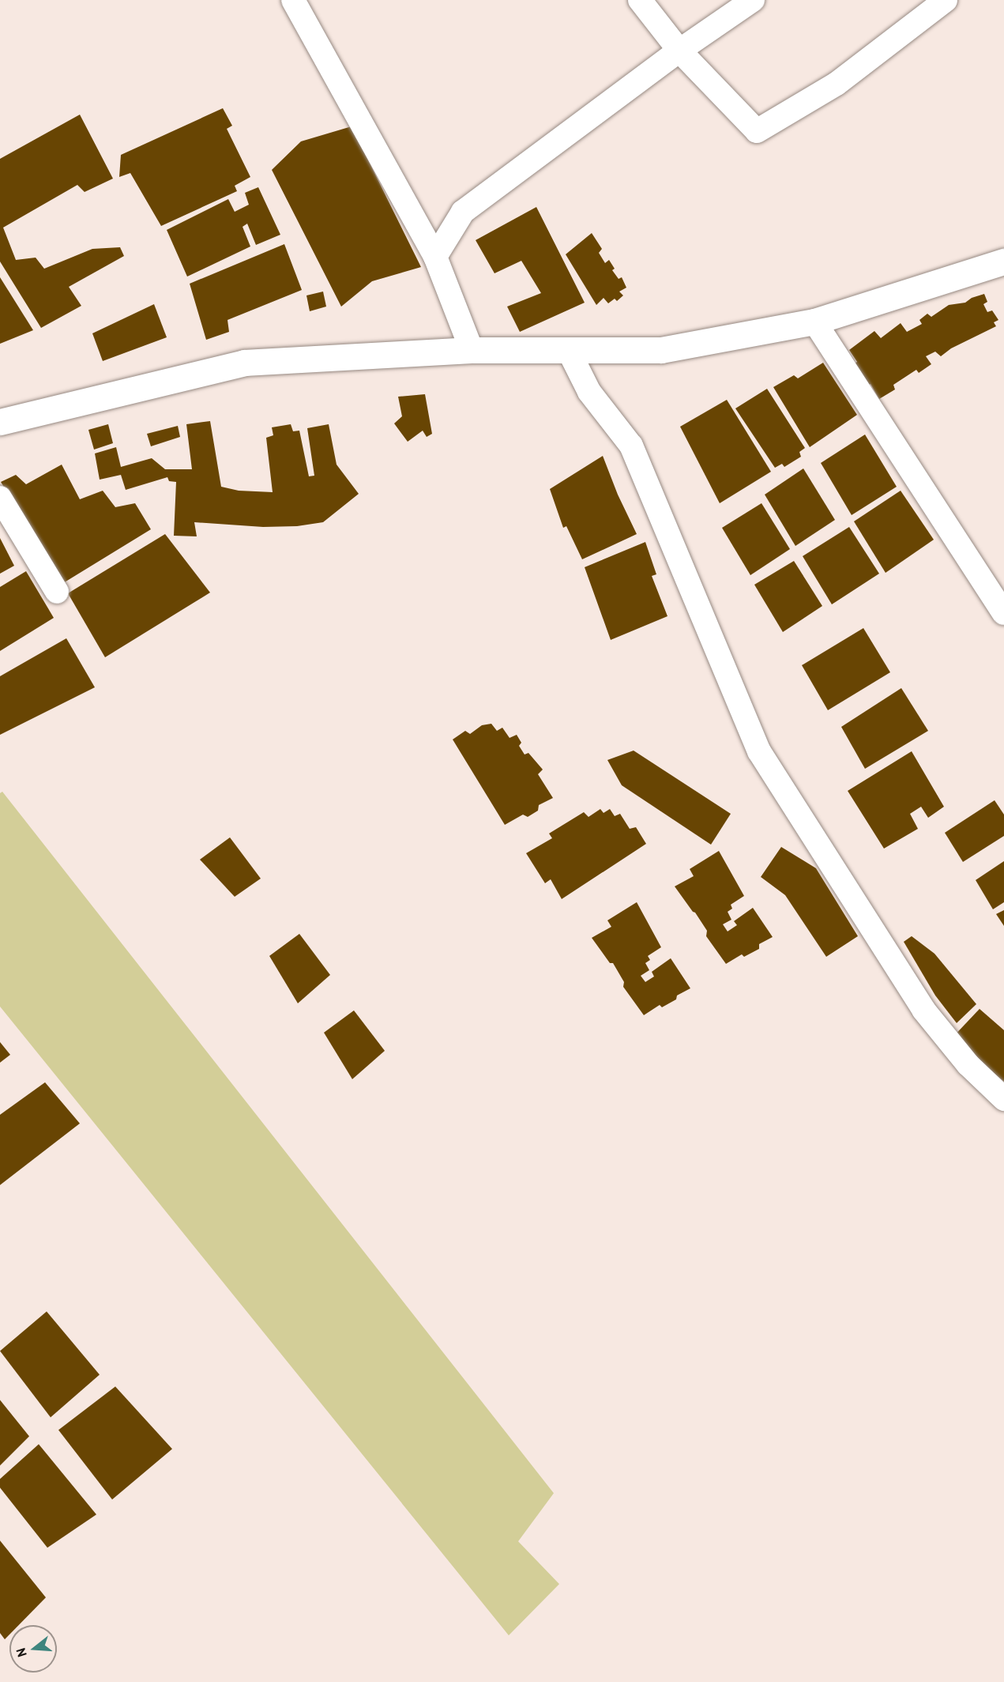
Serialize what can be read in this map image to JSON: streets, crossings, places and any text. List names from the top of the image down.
{
  "north": "left"
}
